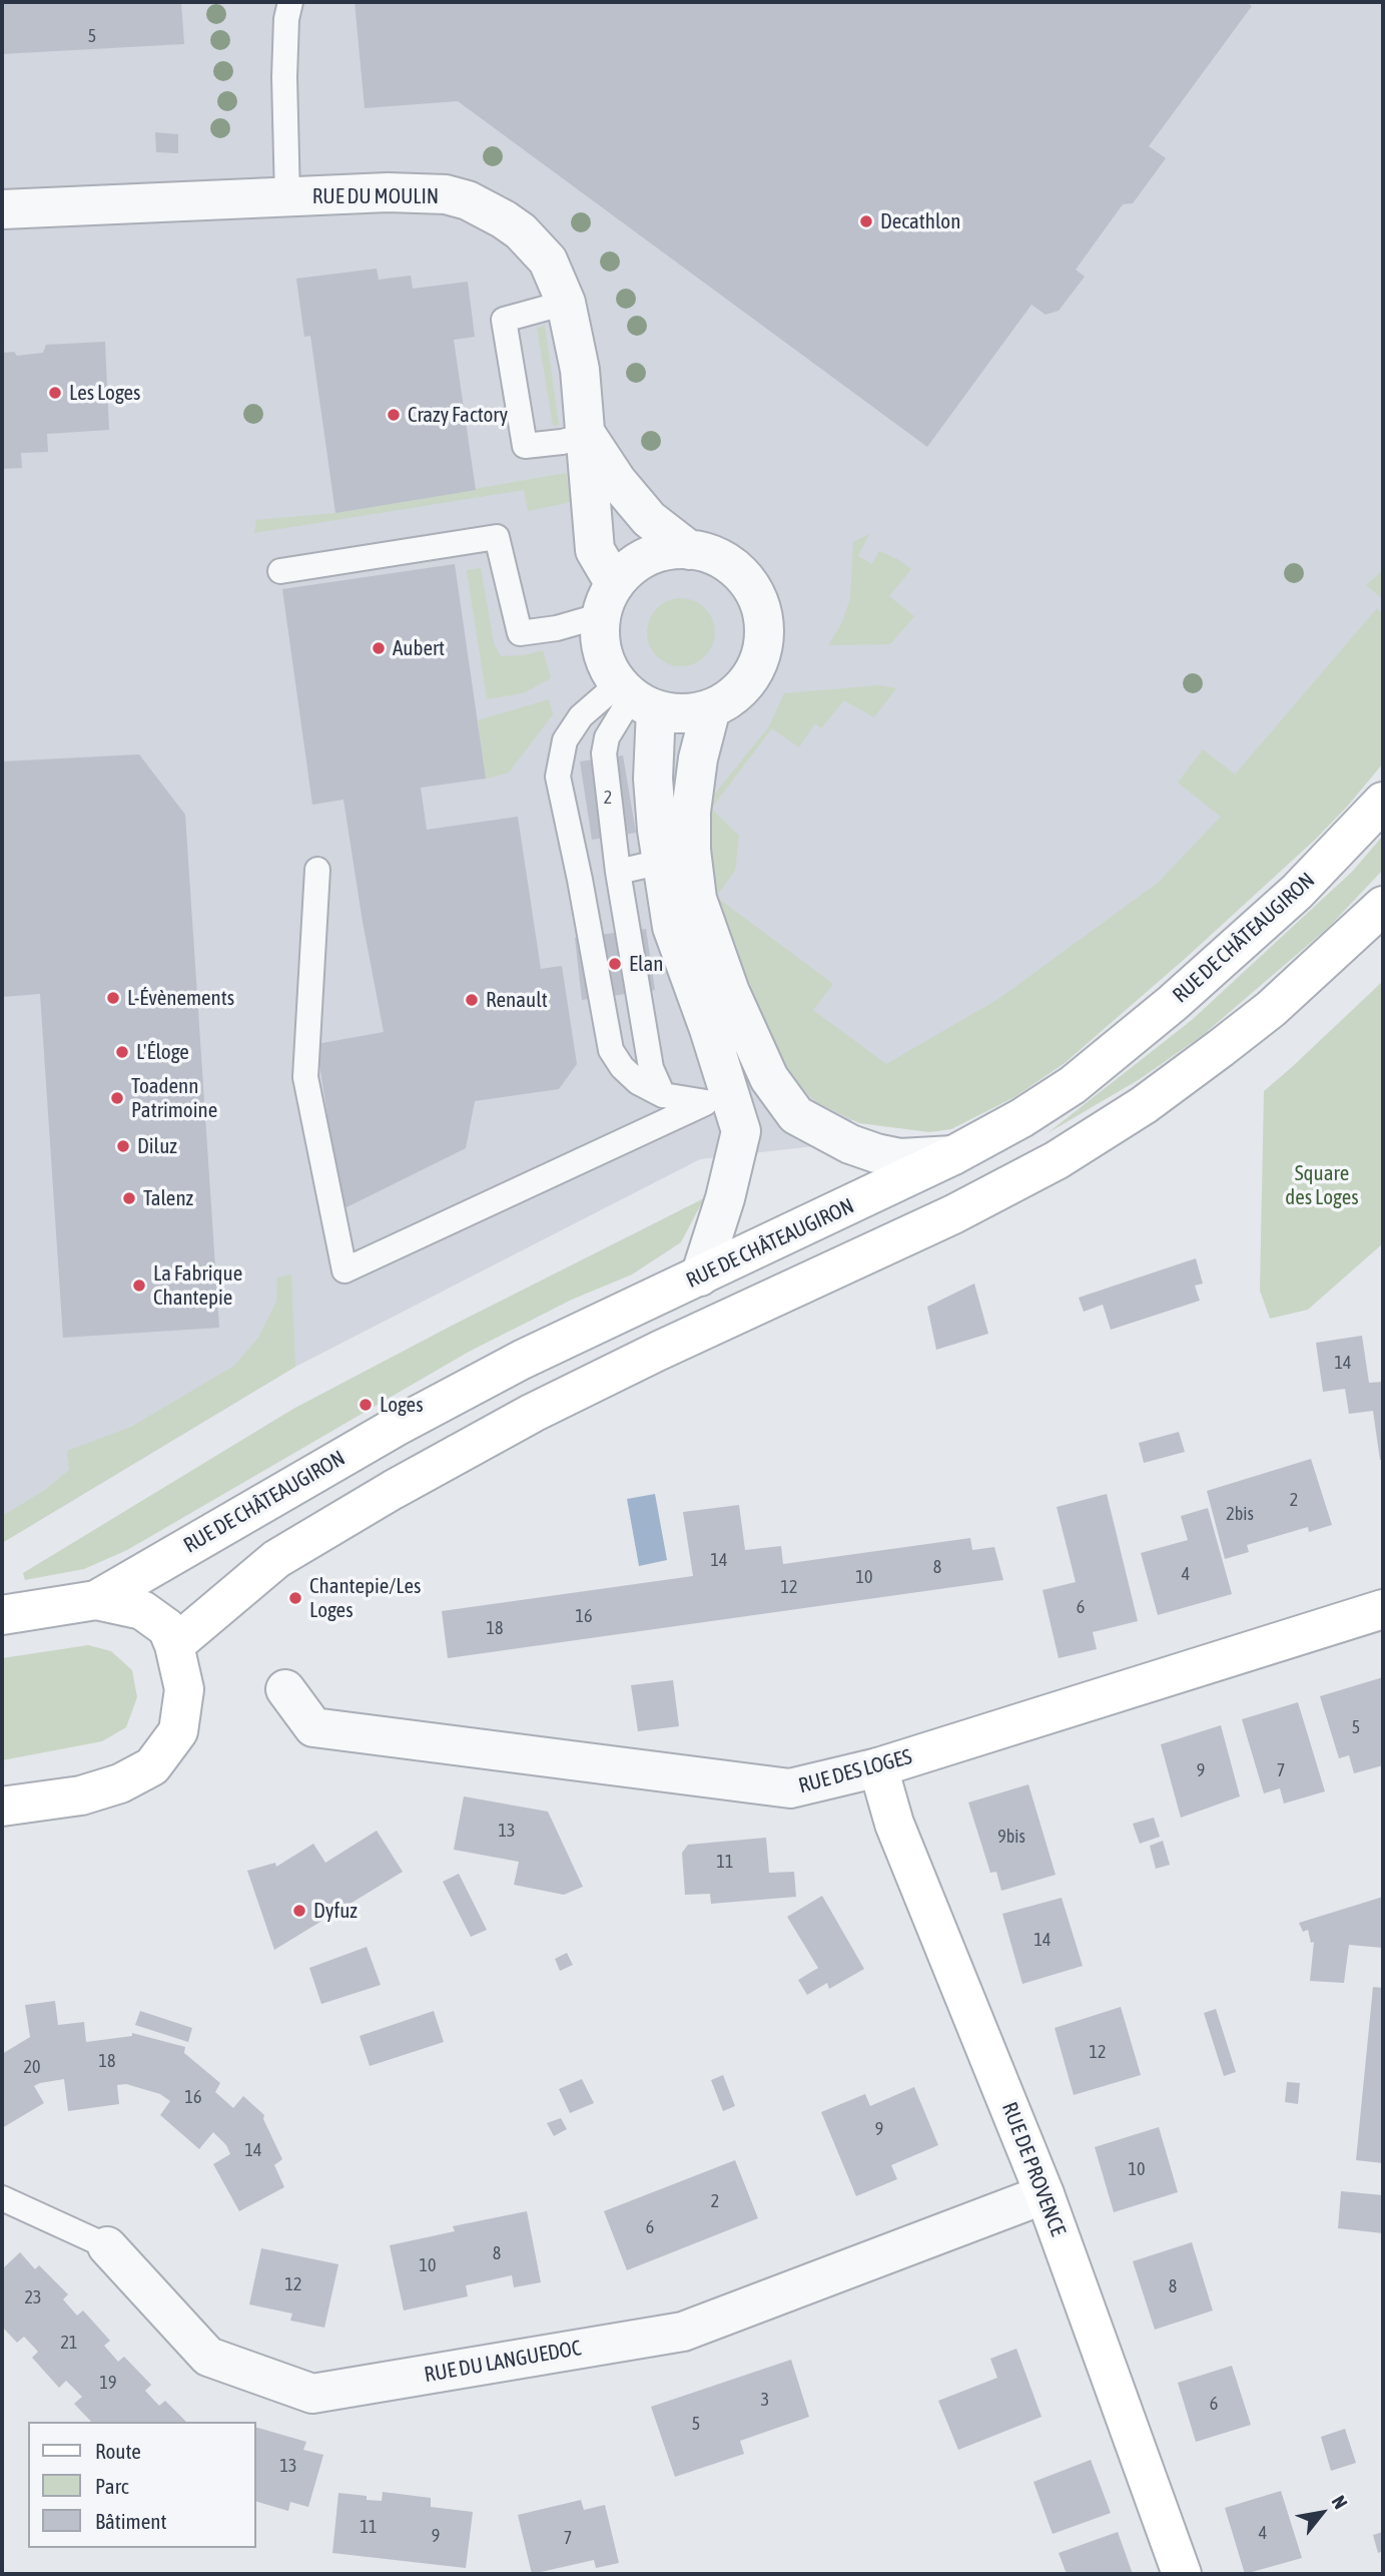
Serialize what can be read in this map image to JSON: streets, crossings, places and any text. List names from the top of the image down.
{
  "streets": {
    "main road": ["RUE DE CHÂTEAUGIRON", "RUE DES LOGES", "RUE DE PROVENCE"],
    "street": ["RUE DU MOULIN", "RUE DU LANGUEDOC"]
  },
  "crossings": [
    ["RUE DES LOGES", "RUE DE PROVENCE"],
    ["RUE DE PROVENCE", "RUE DU LANGUEDOC"]
  ],
  "parks": ["Square des Loges"],
  "places": [
    "Decathlon",
    "Les Loges",
    "Crazy Factory",
    "Aubert",
    "Elan",
    "L-Évènements",
    "Renault",
    "L'Éloge",
    "Toadenn Patrimoine",
    "Diluz",
    "Talenz",
    "La Fabrique Chantepie",
    "Loges",
    "Chantepie/Les Loges",
    "Dyfuz"
  ],
  "house_numbers": [
    "5",
    "2",
    "14",
    "2",
    "2bis",
    "14",
    "8",
    "4",
    "10",
    "12",
    "6",
    "16",
    "18",
    "5",
    "9",
    "7",
    "13",
    "9bis",
    "11",
    "14",
    "12",
    "18",
    "20",
    "16",
    "9",
    "14",
    "10",
    "2",
    "6",
    "8",
    "10",
    "12",
    "8",
    "23",
    "21",
    "19",
    "3",
    "6",
    "5",
    "13",
    "11",
    "4",
    "9",
    "7"
  ],
  "legend": ["Route", "Parc", "Bâtiment"],
  "north": "top right"
}
